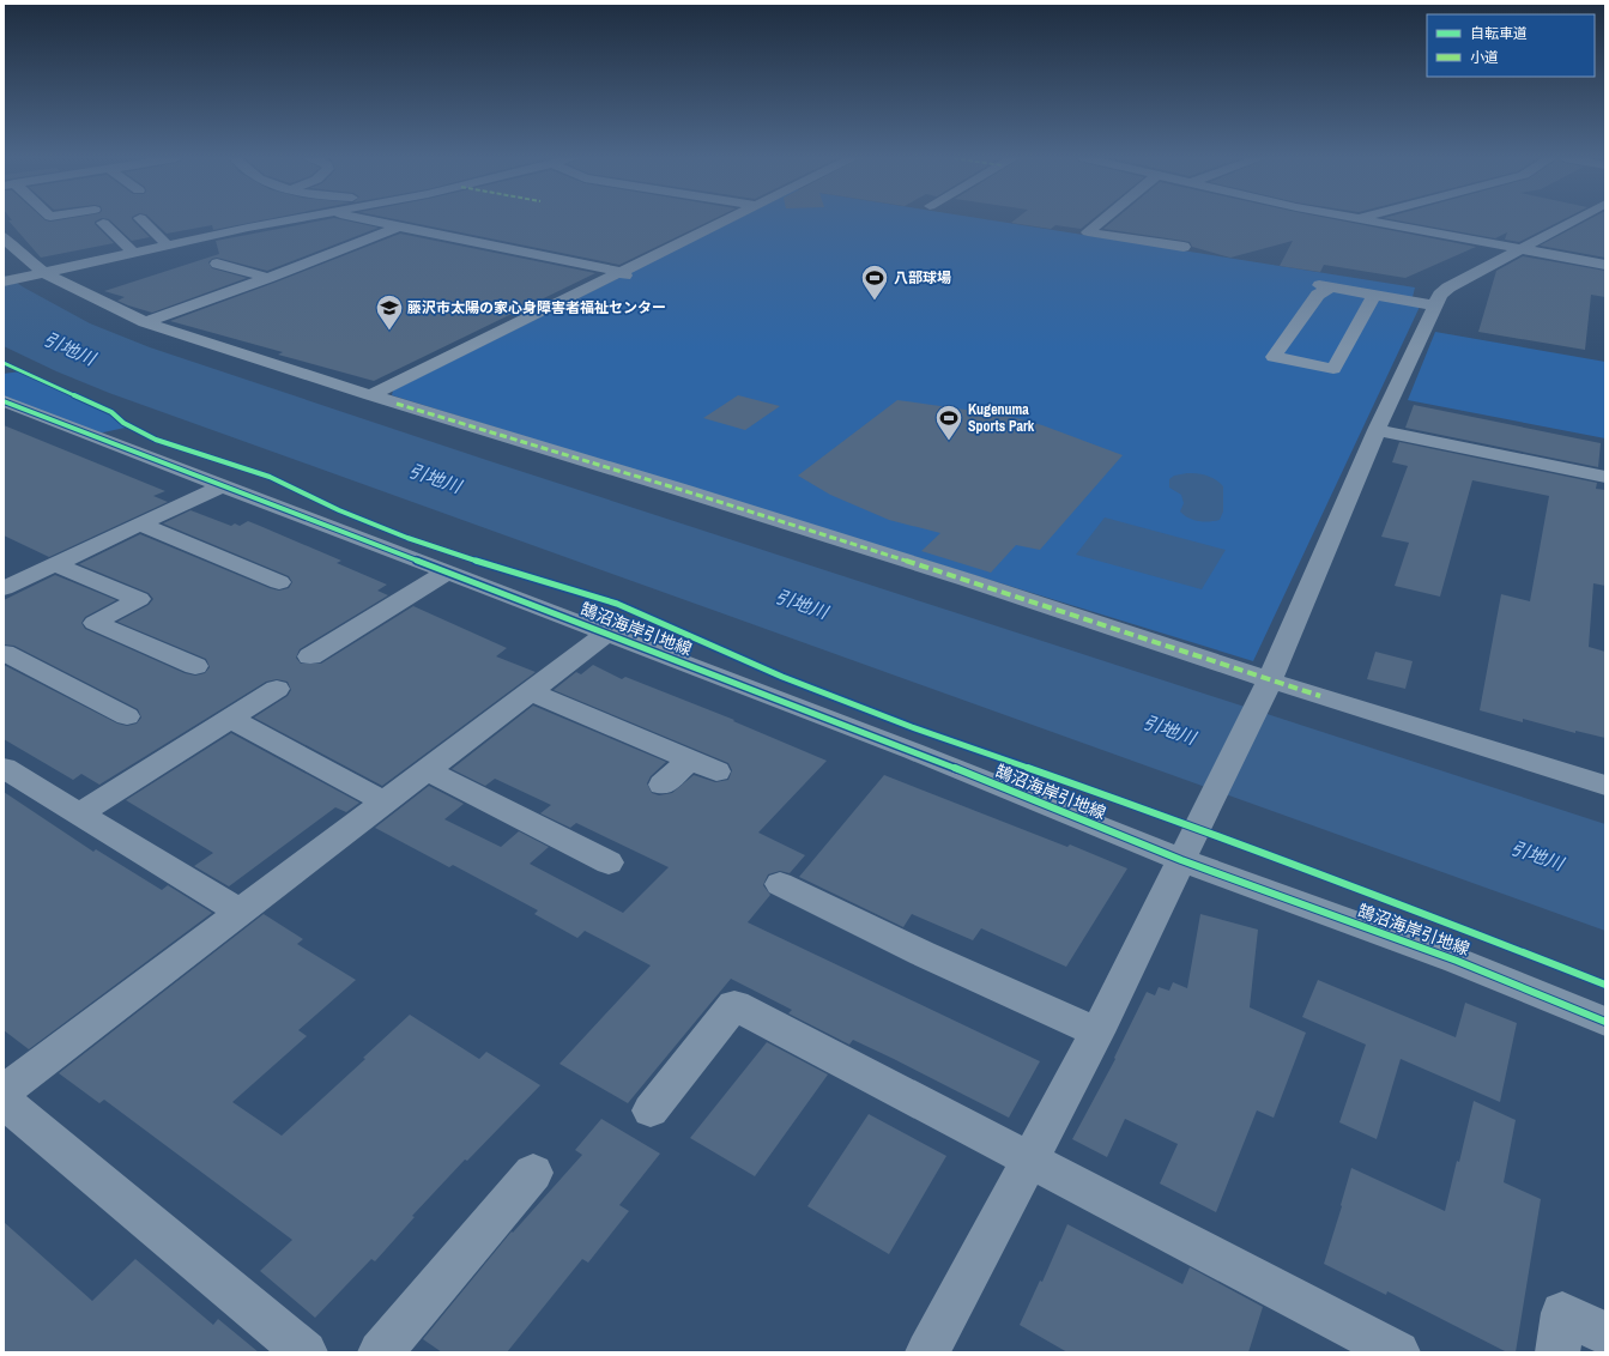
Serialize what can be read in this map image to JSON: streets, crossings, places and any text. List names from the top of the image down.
{
  "streets": {
    "street": ["鵠沼海岸引地線"]
  },
  "water": ["引地川"],
  "places": {
    "sports": ["八部球場", "Kugenuma Sports Park"],
    "school or university": ["藤沢市太陽の家心身障害者福祉センター"]
  },
  "legend": ["自転車道", "小道"]
}
